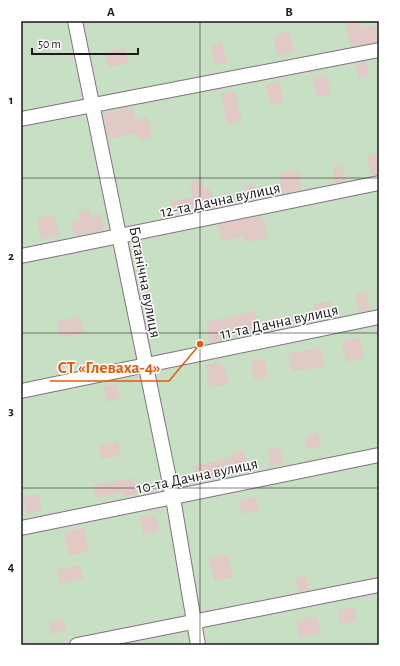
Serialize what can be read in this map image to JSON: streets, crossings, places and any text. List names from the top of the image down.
{
  "streets": {
    "street": [
      "12-та Дачна вулиця",
      "Ботанічна вулиця",
      "11-та Дачна вулиця",
      "10-та Дачна вулиця"
    ]
  },
  "crossings": [
    ["12-та Дачна вулиця", "Ботанічна вулиця"],
    ["Ботанічна вулиця", "11-та Дачна вулиця"],
    ["Ботанічна вулиця", "10-та Дачна вулиця"]
  ],
  "places": ["СТ «Глеваха-4»"],
  "scale_bar": "50 m",
  "grid": {
    "columns": ["A", "B"],
    "rows": [
      "1",
      "2",
      "3",
      "4"
    ]
  }
}
